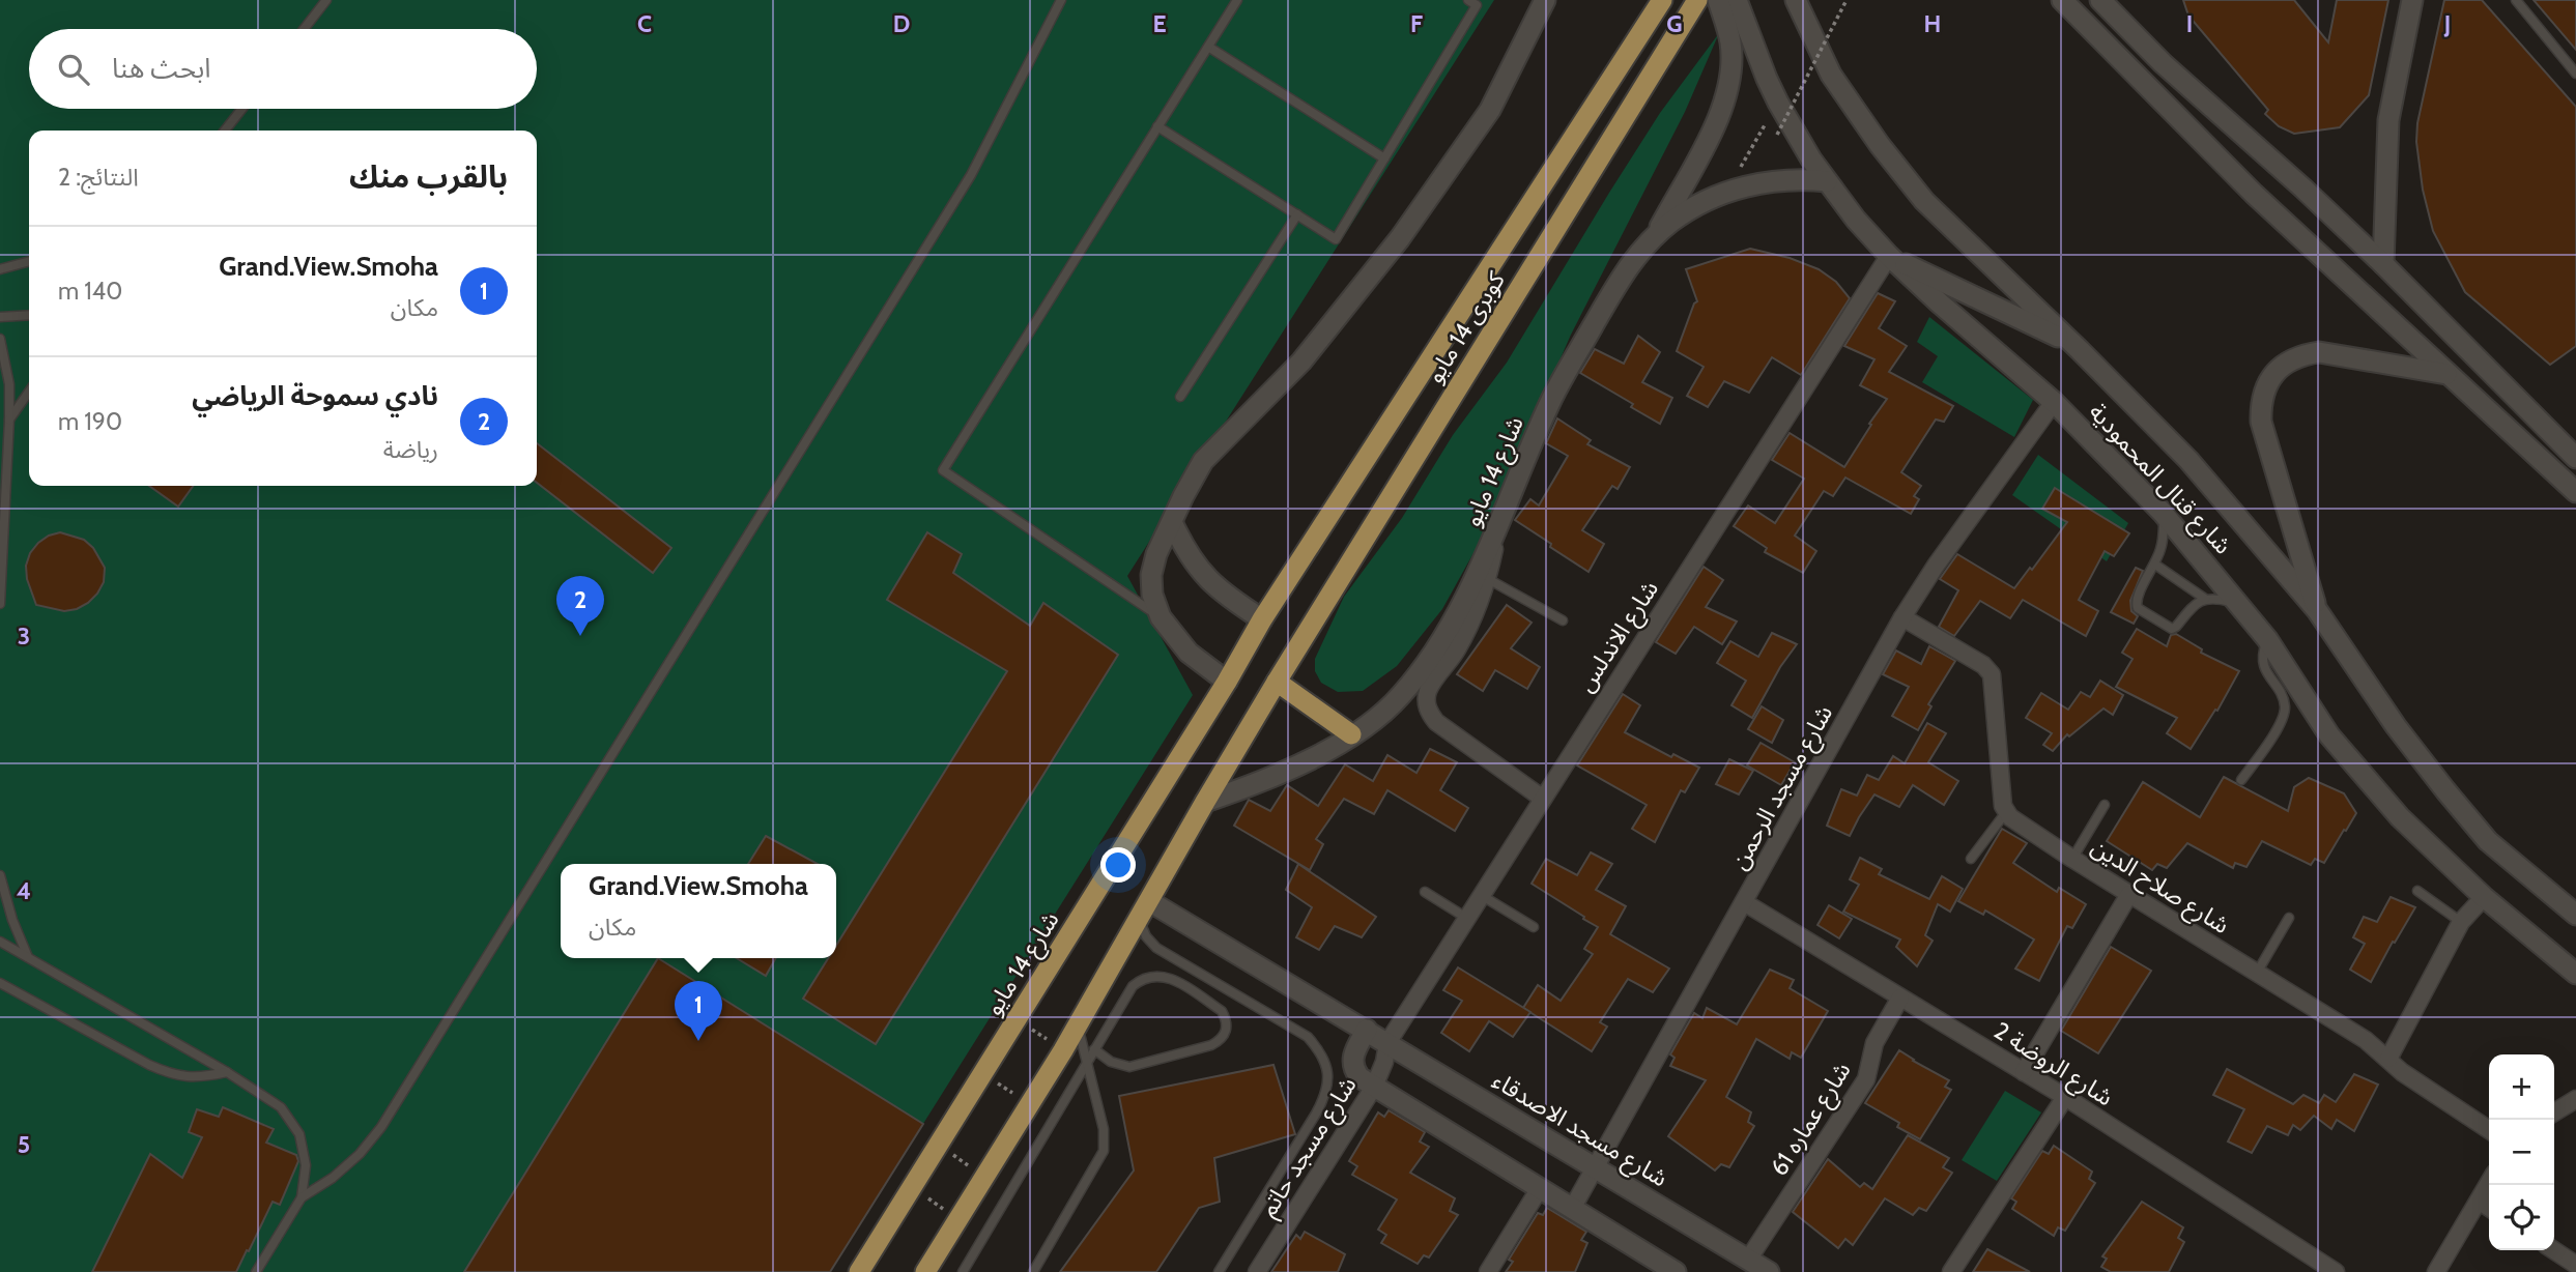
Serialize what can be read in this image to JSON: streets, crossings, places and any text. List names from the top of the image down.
{
  "streets": {
    "main road": [
      "كوبرى 14 مايو",
      "شارع 14 مايو",
      "شارع قنال المحمودية",
      "شارع مسجد الاصدقاء"
    ],
    "street": [
      "شارع الاندلس",
      "شارع مسجد الرحمن",
      "شارع صلاح الدين",
      "شارع الروضة 2",
      "شارع عماره 61",
      "شارع مسجد حاتم"
    ]
  },
  "crossings": [
    ["كوبرى 14 مايو", "شارع 14 مايو"],
    ["شارع 14 مايو", "شارع قنال المحمودية"],
    ["شارع قنال المحمودية", "شارع الاندلس"],
    ["شارع قنال المحمودية", "شارع مسجد الرحمن"],
    ["شارع الاندلس", "شارع مسجد الاصدقاء"],
    ["شارع الاندلس", "شارع مسجد حاتم"],
    ["شارع مسجد الرحمن", "شارع الروضة 2"],
    ["شارع مسجد الرحمن", "شارع مسجد الاصدقاء"],
    ["شارع الروضة 2", "شارع عماره 61"],
    ["شارع عماره 61", "شارع مسجد الاصدقاء"],
    ["شارع مسجد الاصدقاء", "شارع مسجد حاتم"]
  ],
  "page": {
    "search": "ابحث هنا",
    "heading": ["بالقرب منك", "النتائج: 2"],
    "list": [
      {
        "mark": "1",
        "name": "Grand.View.Smoha",
        "note": "مكان",
        "value": "140 m"
      },
      {
        "mark": "2",
        "name": "نادي سموحة الرياضي",
        "note": "رياضة",
        "value": "190 m"
      }
    ],
    "pins": ["2", "1"],
    "popup": ["Grand.View.Smoha", "مكان"],
    "map_buttons": ["+", "−"]
  },
  "grid": {
    "columns": [
      "C",
      "D",
      "E",
      "F",
      "G",
      "H",
      "I",
      "J"
    ],
    "rows": ["3", "4", "5"]
  }
}
